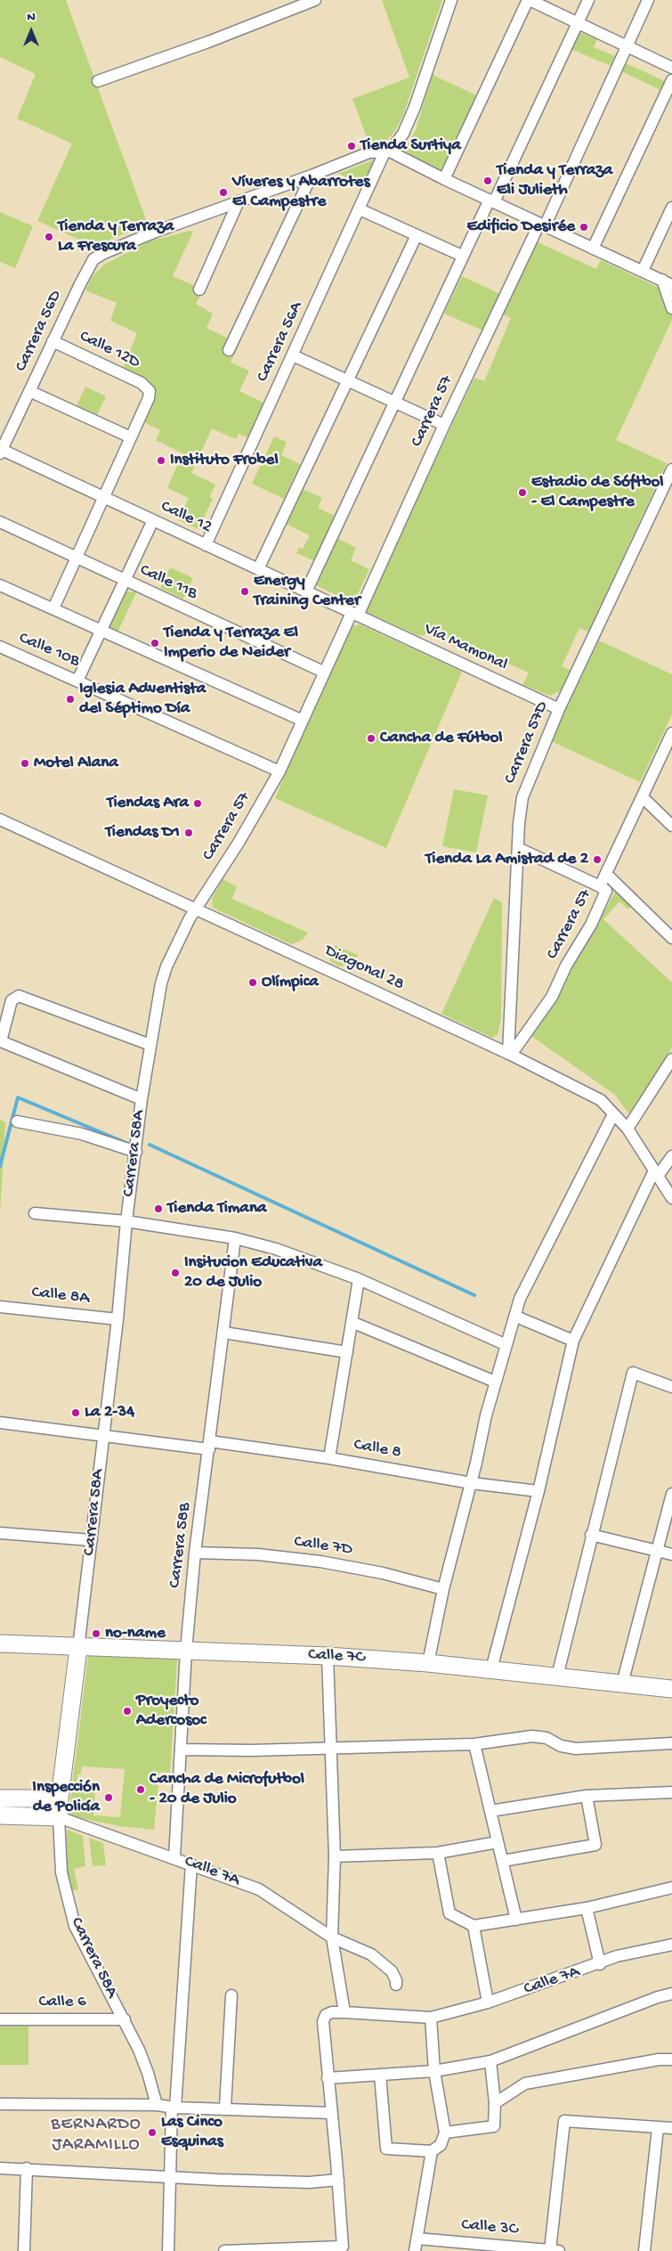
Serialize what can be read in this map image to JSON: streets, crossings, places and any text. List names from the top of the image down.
{
  "streets": {
    "street": [
      "Carrera 56D",
      "Carrera 56A",
      "Calle 12D",
      "Carrera 57",
      "Calle 12",
      "Calle 11B",
      "Vía Mamonal",
      "Calle 10B",
      "Carrera 57D",
      "Diagonal 28",
      "Carrera 58A",
      "Calle 8A",
      "Calle 8",
      "Carrera 58B",
      "Calle 7D",
      "Calle 7C",
      "Calle 7A",
      "Calle 6",
      "Calle 3C"
    ]
  },
  "crossings": [
    ["Carrera 56D", "Calle 12D"],
    ["Carrera 56D", "Calle 12"],
    ["Carrera 56A", "Calle 12"],
    ["Carrera 57", "Calle 12"],
    ["Carrera 57", "Calle 11B"],
    ["Carrera 57", "Vía Mamonal"],
    ["Carrera 57", "Calle 10B"],
    ["Carrera 57", "Carrera 57D"],
    ["Carrera 57", "Diagonal 28"],
    ["Carrera 57", "Carrera 58A"],
    ["Calle 12", "Vía Mamonal"],
    ["Vía Mamonal", "Carrera 57D"],
    ["Carrera 57D", "Diagonal 28"],
    ["Diagonal 28", "Carrera 58A"],
    ["Carrera 58A", "Calle 8A"],
    ["Carrera 58A", "Calle 8"],
    ["Carrera 58A", "Calle 7C"],
    ["Carrera 58A", "Calle 7A"],
    ["Carrera 58A", "Calle 6"],
    ["Calle 8", "Carrera 58B"],
    ["Carrera 58B", "Calle 7D"],
    ["Carrera 58B", "Calle 7C"],
    ["Carrera 58B", "Calle 7A"]
  ],
  "districts": ["BERNARDO JARAMILLO"],
  "places": [
    "Tienda Surtiya",
    "Tienda y Terraza Eli Julieth",
    "Víveres y Abarrotes El Campestre",
    "Edificio Desirée",
    "Tienda y Terraza La Frescura",
    "Instituto Frobel",
    "Estadio de Sóftbol - El Campestre",
    "Energy Training Center",
    "Tienda y Terraza El Imperio de Neider",
    "Iglesia Adventista del Séptimo Día",
    "Cancha de Fútbol",
    "Motel Alana",
    "Tiendas Ara",
    "Tiendas D1",
    "Tienda La Amistad de 2",
    "Olímpica",
    "Tienda Timana",
    "Insitucion Educativa 20 de Julio",
    "La 2-34",
    "no-name",
    "Proyecto Adercosoc",
    "Cancha de Microfutbol - 20 de Julio",
    "Inspección de Policía",
    "Las Cinco Esquinas"
  ],
  "north": "top"
}
